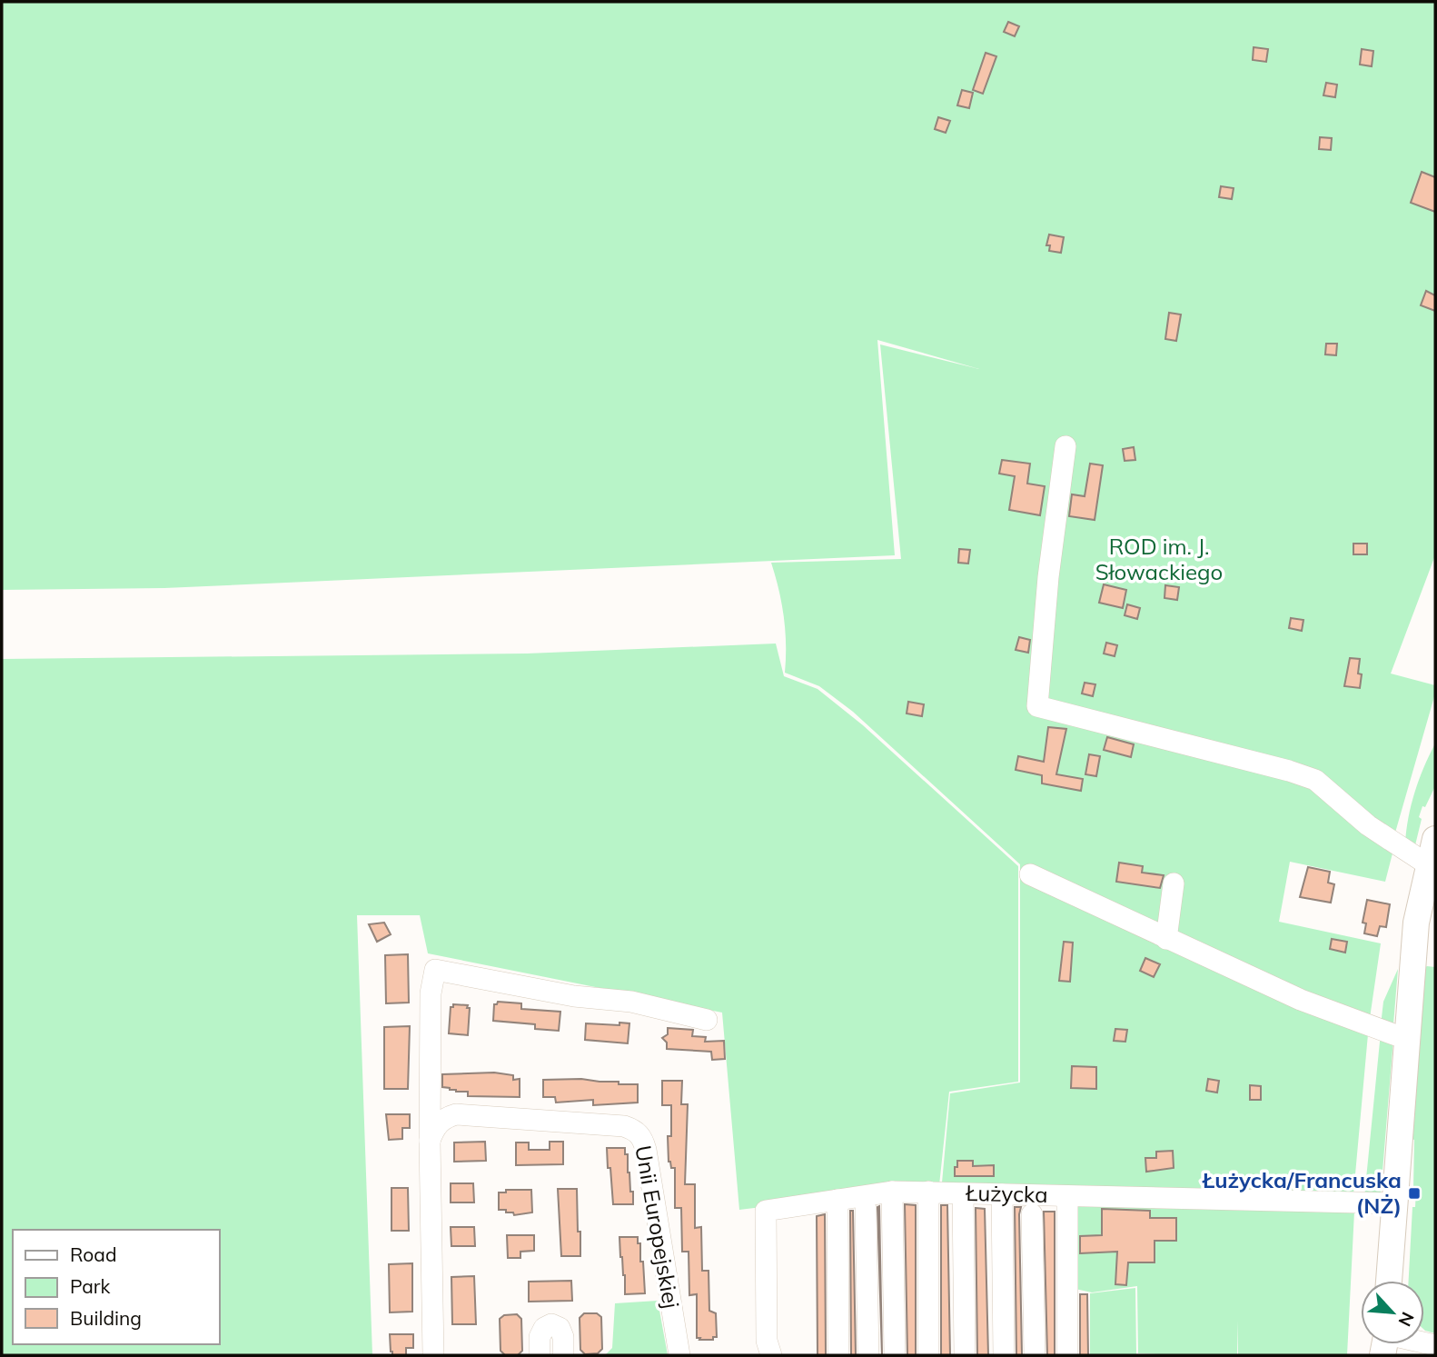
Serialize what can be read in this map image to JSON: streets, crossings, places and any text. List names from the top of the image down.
{
  "streets": {
    "street": ["Łużycka", "Unii Europejskiej"]
  },
  "parks": ["ROD im. J. Słowackiego"],
  "places": {
    "transit": ["Łużycka/Francuska (NŻ)"]
  },
  "legend": ["Road", "Park", "Building"],
  "north": "bottom right"
}
